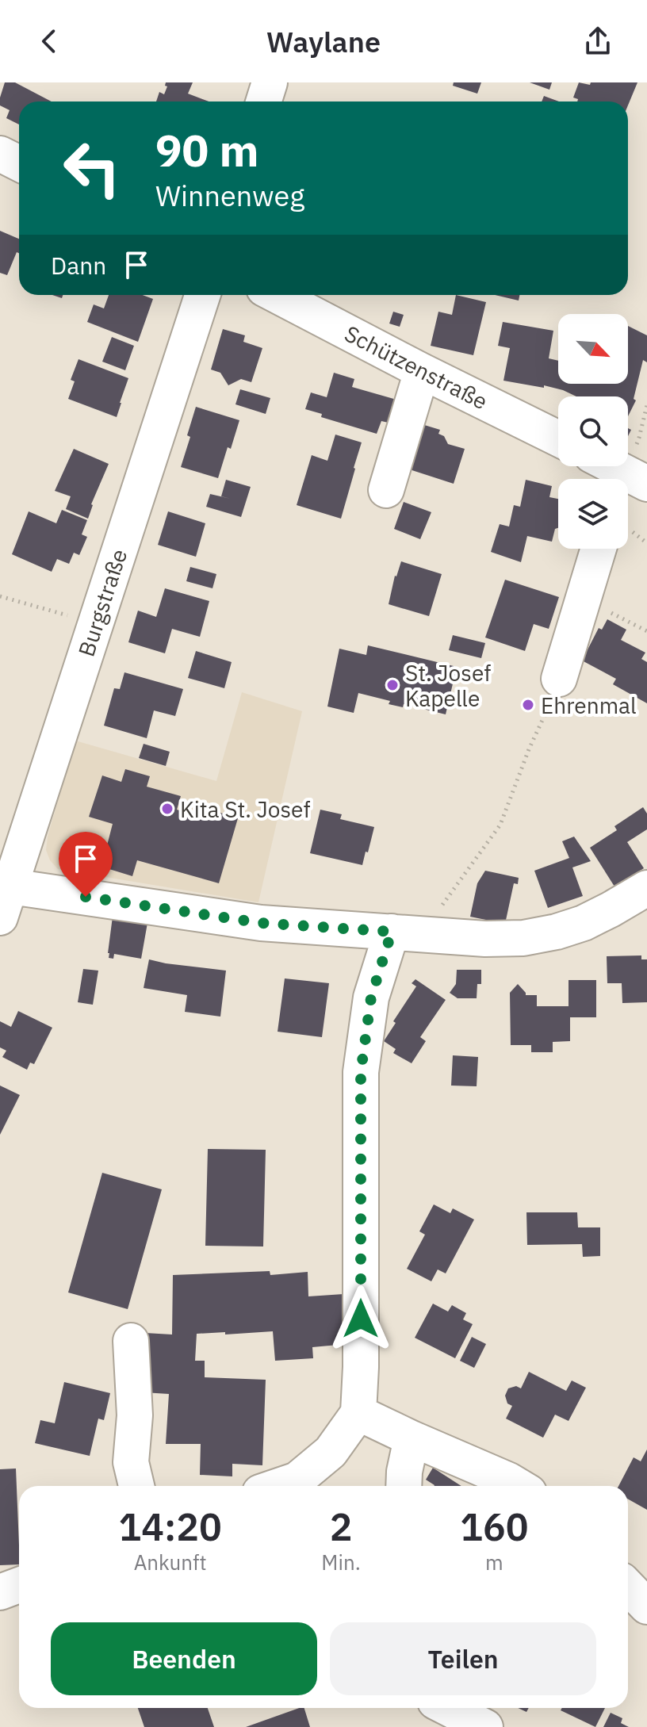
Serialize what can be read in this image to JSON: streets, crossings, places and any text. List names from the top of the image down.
{
  "streets": {
    "street": ["Schützenstraße", "Burgstraße"]
  },
  "places": ["St. Josef Kapelle", "Ehrenmal", "Kita St. Josef"],
  "north": "bottom right",
  "page": {
    "header": "Waylane",
    "turn": ["90 m", "Winnenweg"],
    "then": "Dann",
    "eta": [
      "14:20",
      "Ankunft",
      "2",
      "Min.",
      "160",
      "m"
    ],
    "buttons": ["Beenden", "Teilen"]
  }
}
